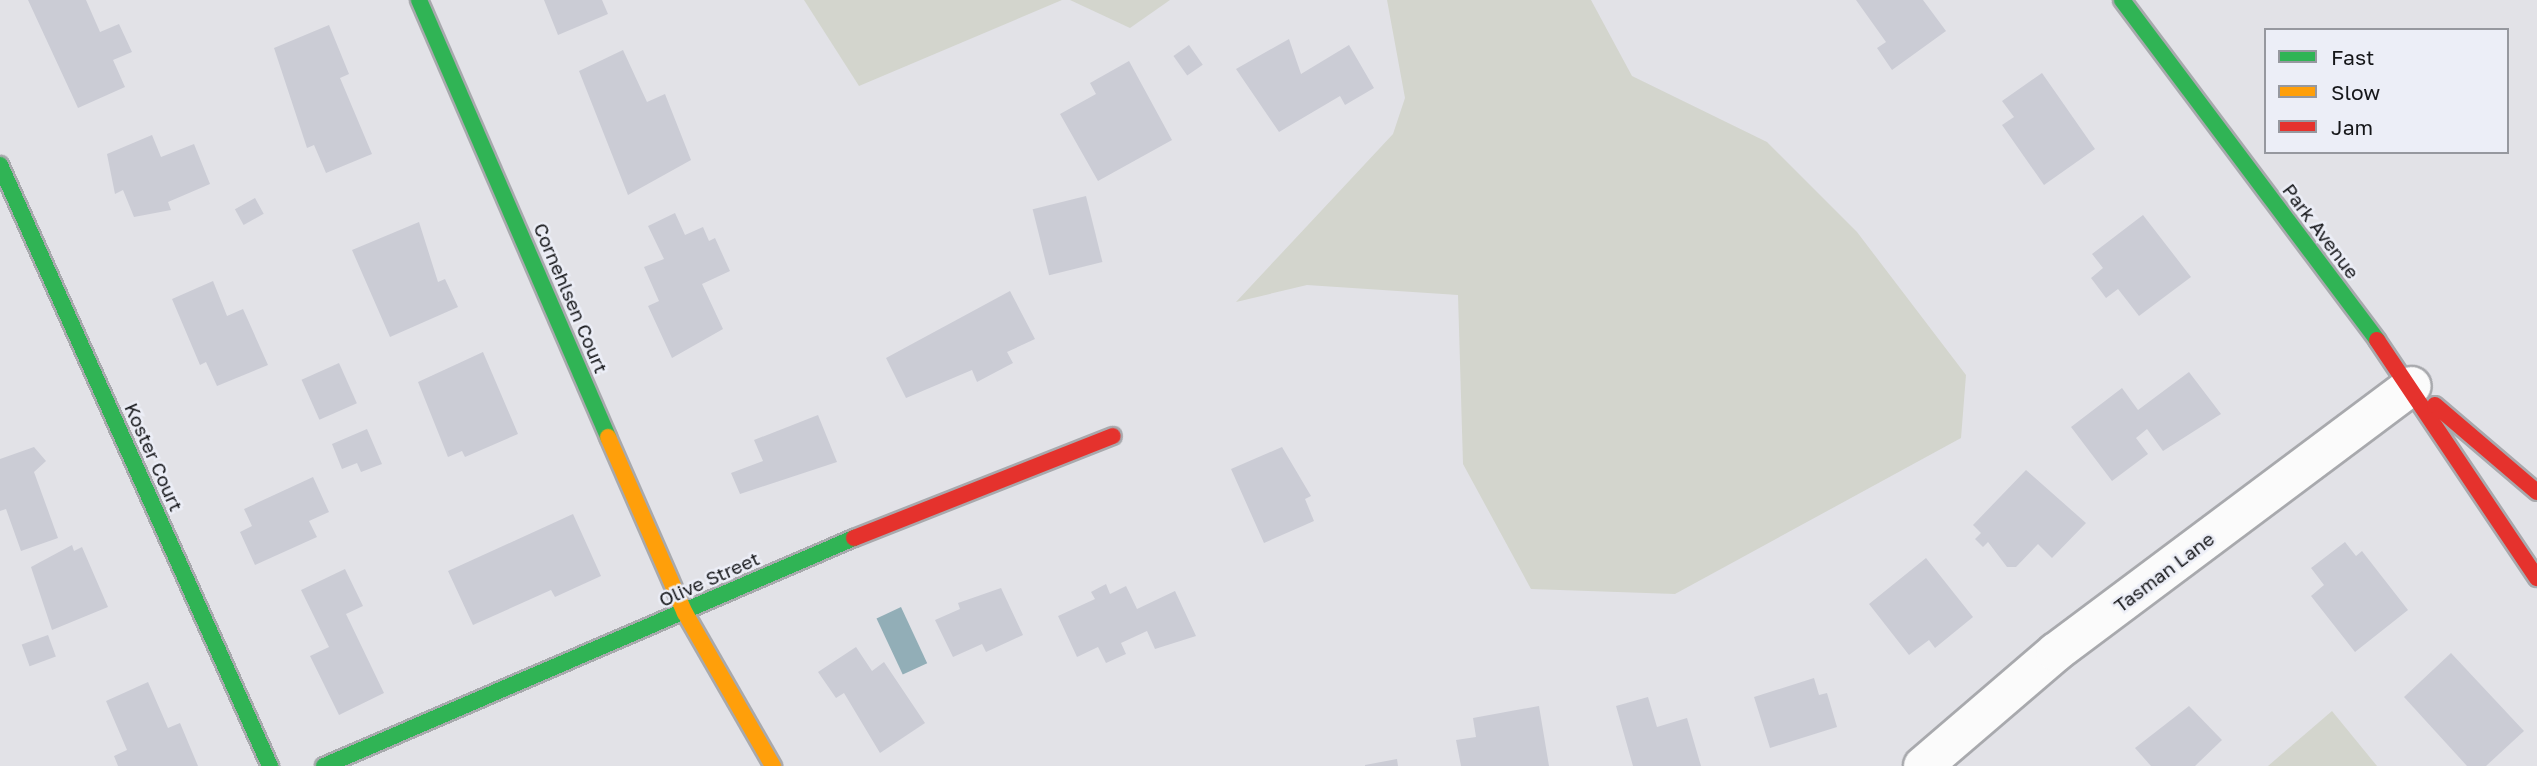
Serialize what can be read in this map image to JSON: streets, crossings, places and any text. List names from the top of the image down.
{
  "streets": {
    "street": [
      "Park Avenue",
      "Cornehlsen Court",
      "Koster Court",
      "Tasman Lane",
      "Olive Street"
    ]
  },
  "crossings": [
    ["Park Avenue", "Tasman Lane"],
    ["Cornehlsen Court", "Olive Street"]
  ],
  "legend": ["Fast", "Slow", "Jam"]
}
